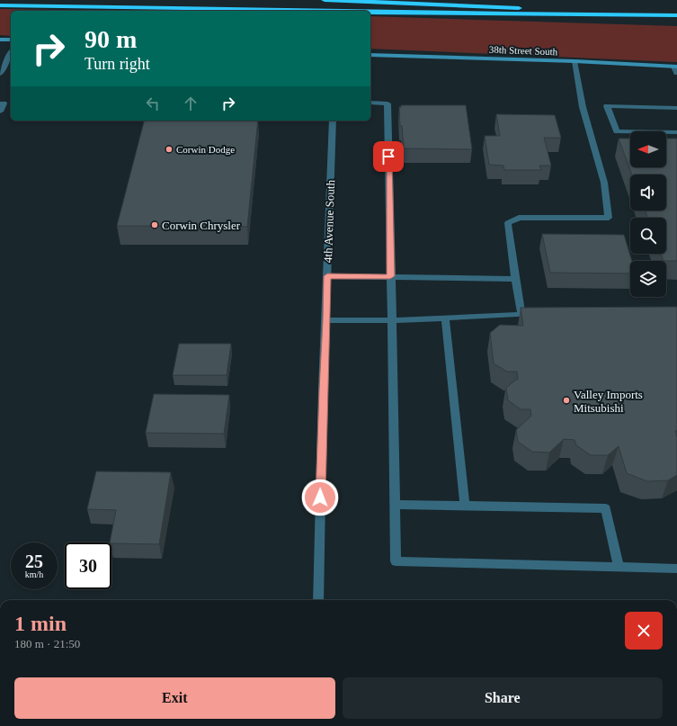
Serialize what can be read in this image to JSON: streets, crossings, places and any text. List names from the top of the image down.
{
  "streets": {
    "street": ["38th Street South", "4th Avenue South"]
  },
  "places": ["Corwin Dodge", "Corwin Chrysler", "Valley Imports Mitsubishi"],
  "north": "left",
  "page": {
    "turn": ["90 m", "Turn right"],
    "speed": "25 km/h",
    "limit": "30",
    "heading": ["1 min", "180 m · 21:50"],
    "buttons": ["Exit", "Share"]
  }
}
